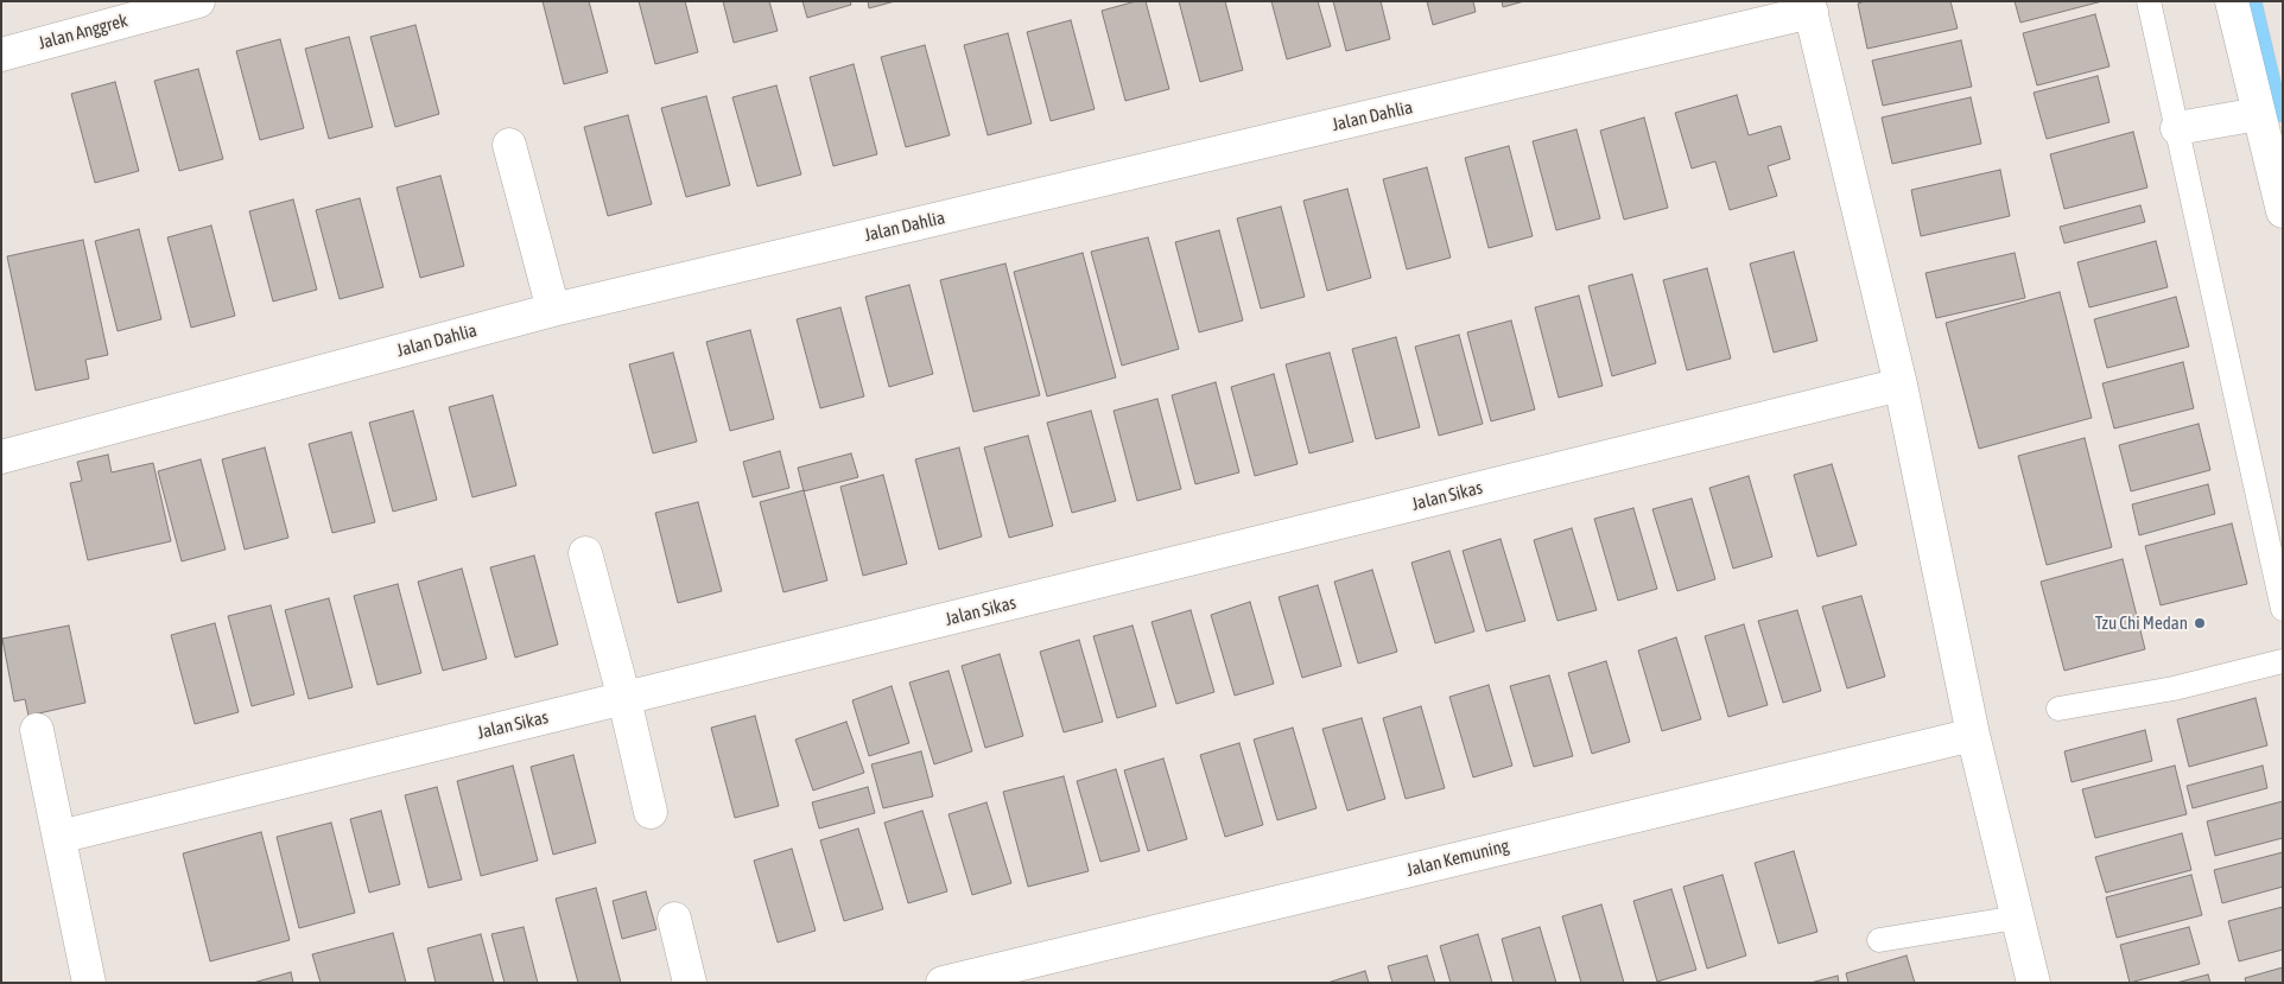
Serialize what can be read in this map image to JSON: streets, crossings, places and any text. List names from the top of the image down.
{
  "streets": {
    "street": [
      "Jalan Anggrek",
      "Jalan Dahlia",
      "Jalan Sikas",
      "Jalan Kemuning"
    ]
  },
  "places": ["Tzu Chi Medan"]
}
